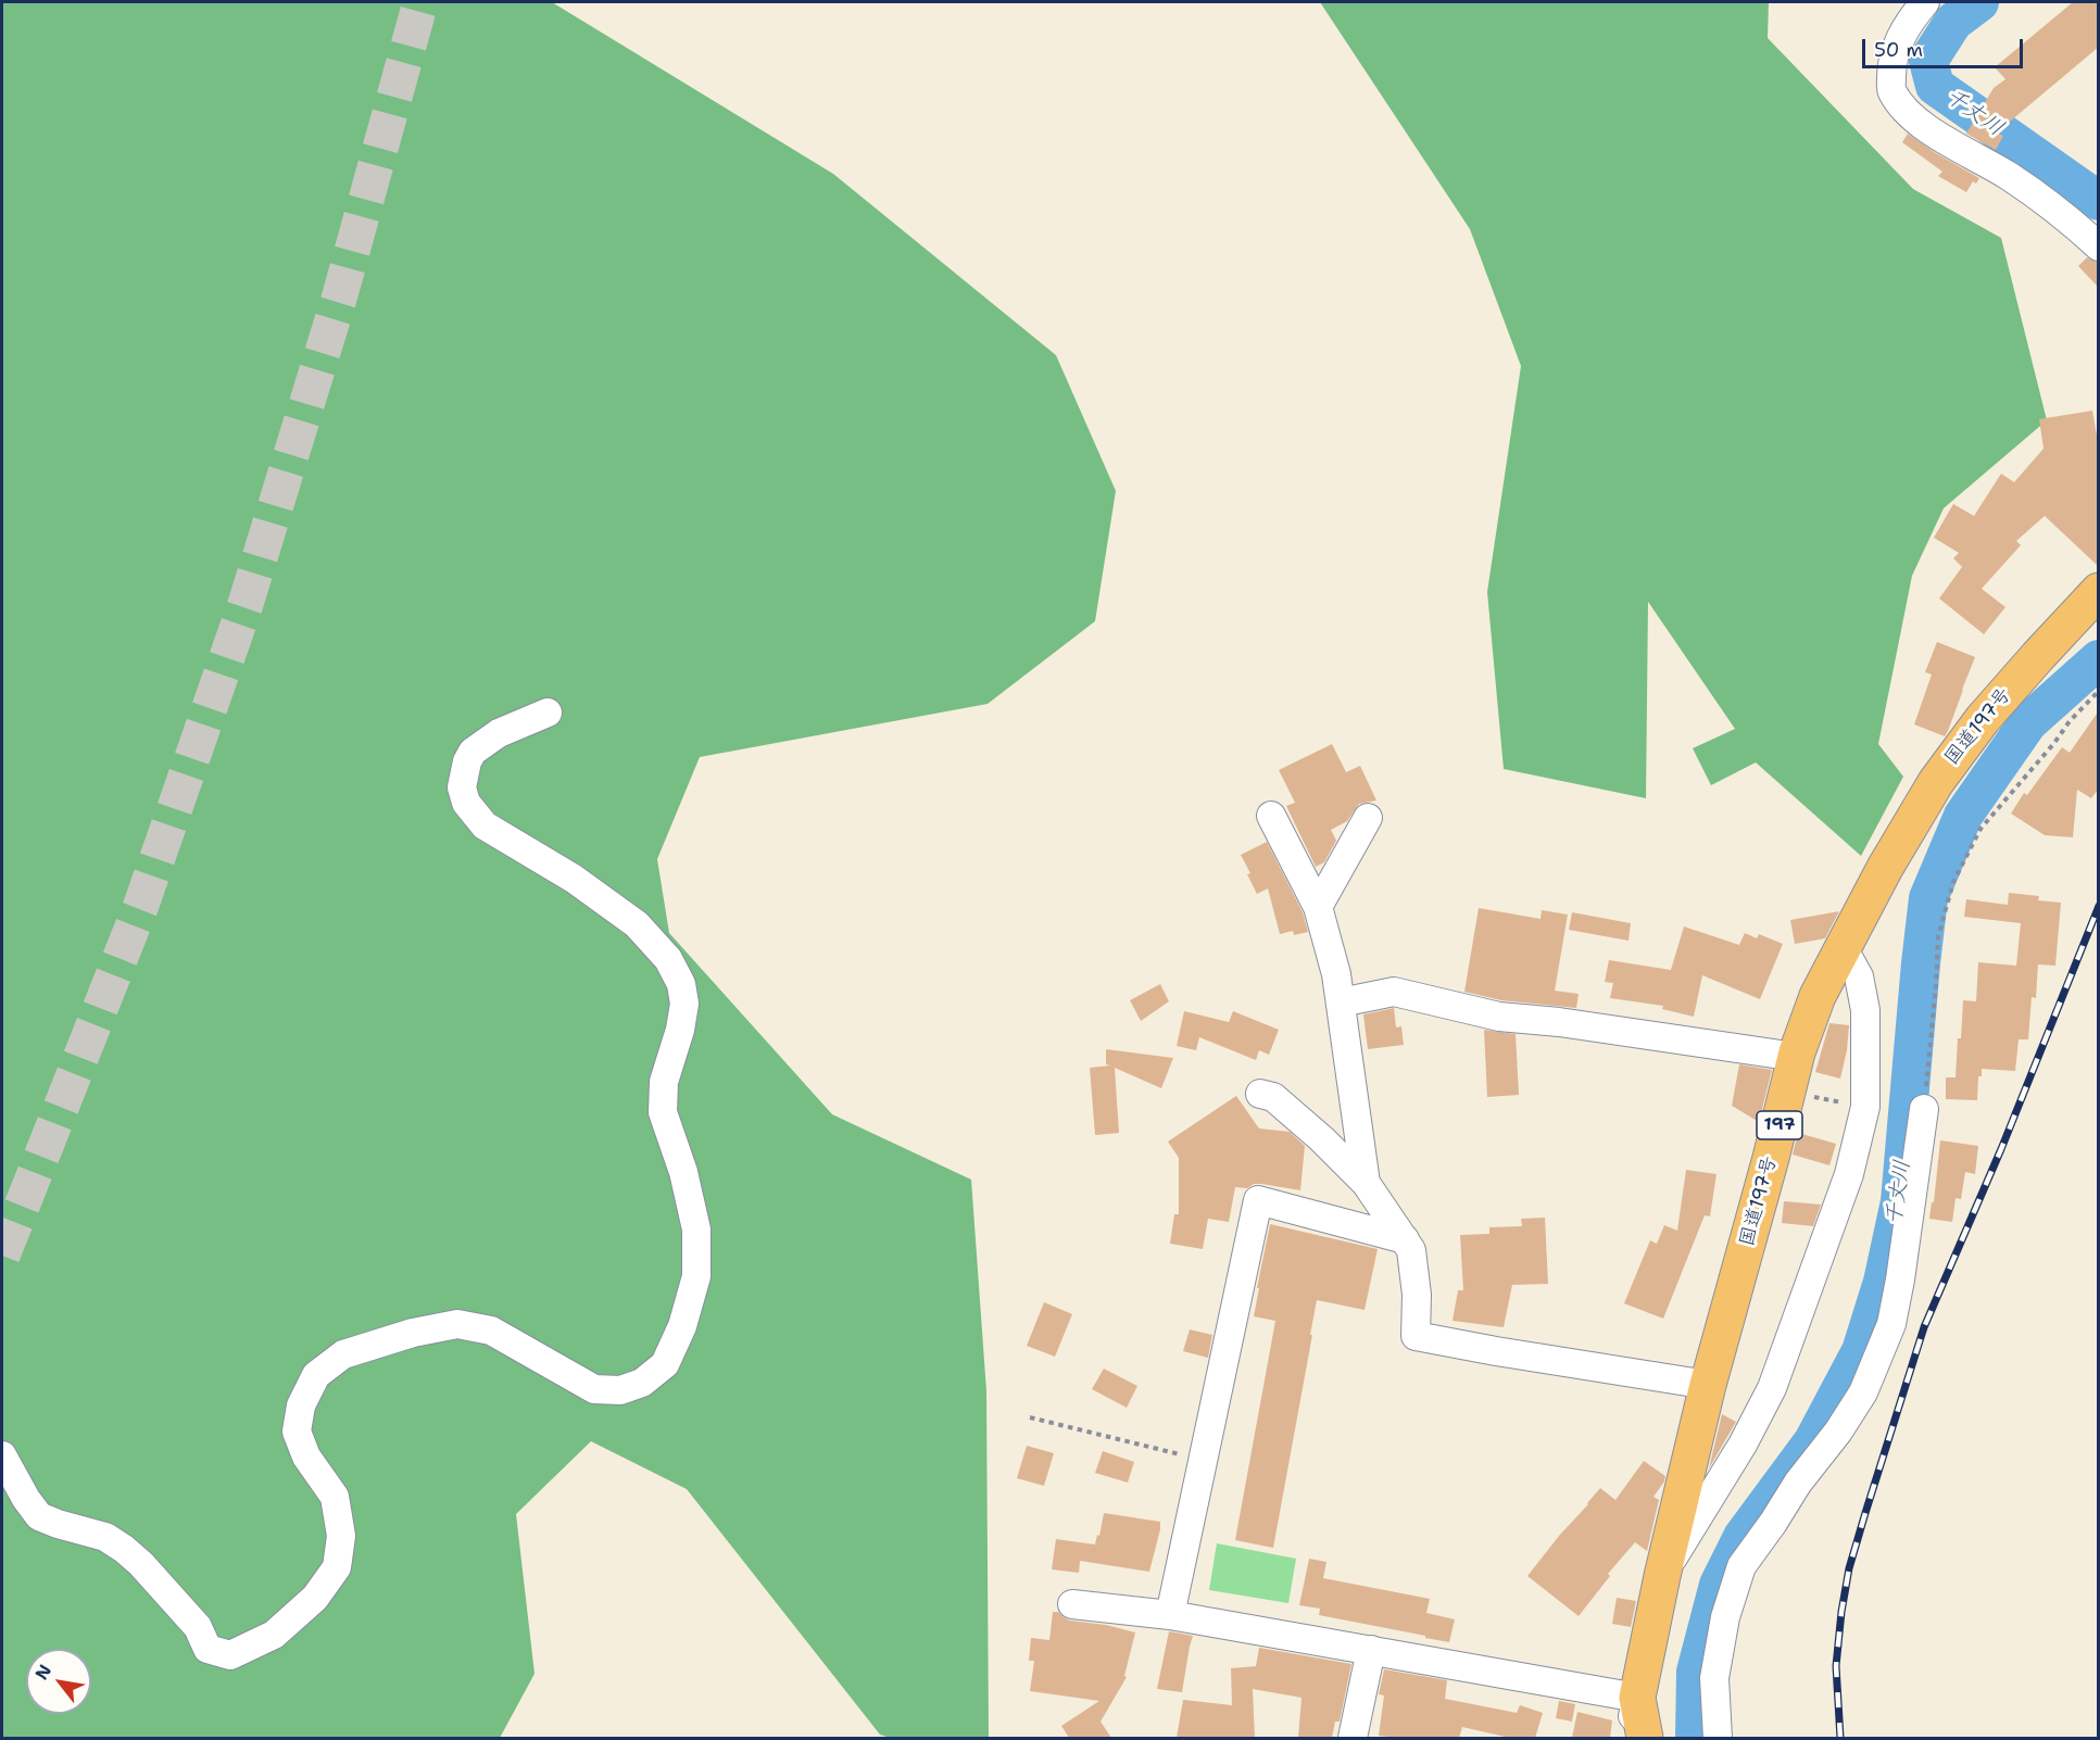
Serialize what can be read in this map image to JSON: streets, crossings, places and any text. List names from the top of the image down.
{
  "streets": {
    "highway": ["国道197号", "197"]
  },
  "water": ["千丈川"],
  "scale_bar": "50 m",
  "north": "top left"
}
